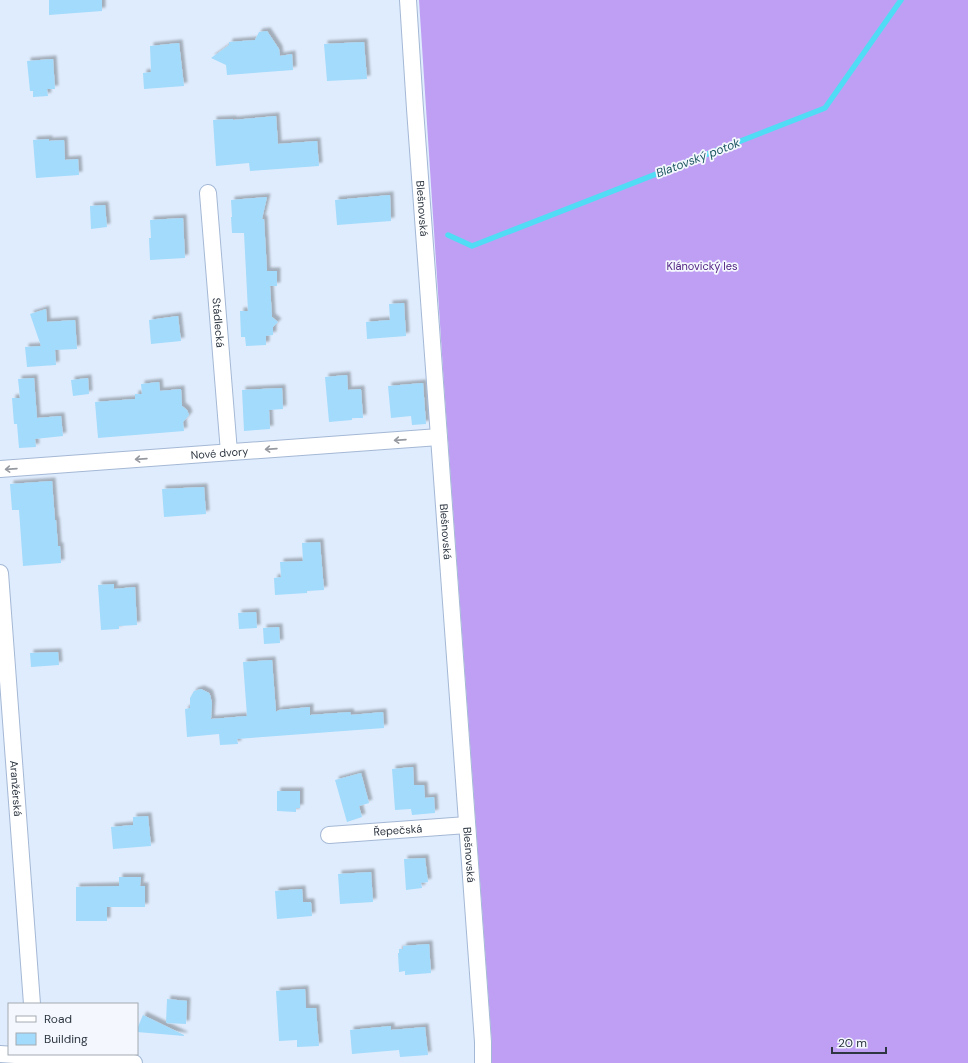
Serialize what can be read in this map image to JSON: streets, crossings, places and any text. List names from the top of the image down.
{
  "streets": {
    "street": [
      "Blešnovská",
      "Stádlecká",
      "Nové dvory",
      "Aranžérská",
      "Řepečská"
    ]
  },
  "crossings": [
    ["Blešnovská", "Nové dvory"],
    ["Blešnovská", "Řepečská"],
    ["Stádlecká", "Nové dvory"]
  ],
  "one_way": ["Nové dvory"],
  "water": ["Blatovský potok"],
  "parks": ["Klánovický les"],
  "legend": ["Road", "Building"],
  "scale_bar": "20 m"
}
